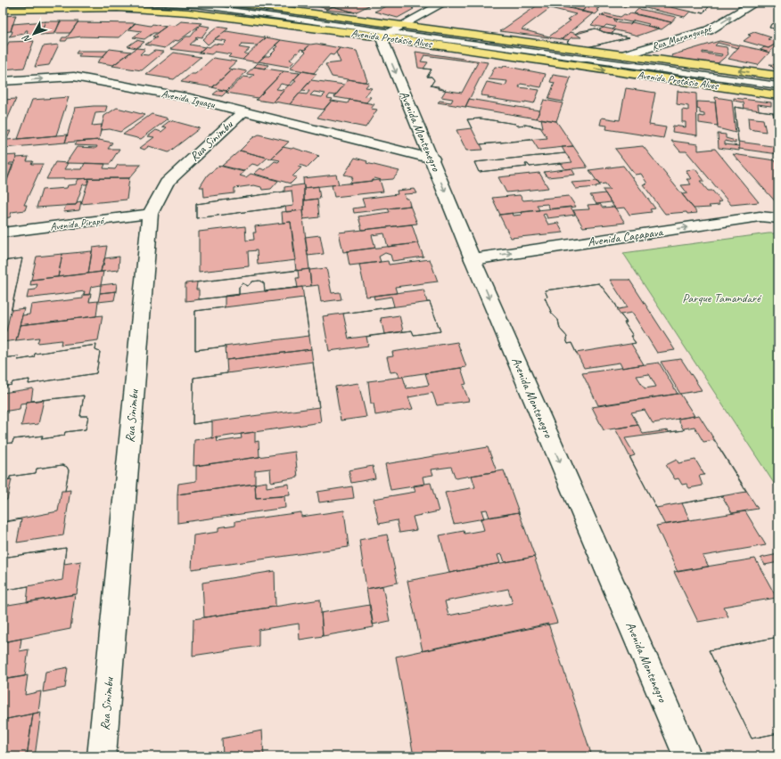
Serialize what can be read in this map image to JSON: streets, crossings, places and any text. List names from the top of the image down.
{
  "streets": {
    "main road": ["Avenida Protásio Alves"],
    "street": [
      "Rua Maranguapé",
      "Avenida Iguaçu",
      "Avenida Montenegro",
      "Rua Sinimbu",
      "Avenida Pirapó",
      "Avenida Caçapava"
    ]
  },
  "crossings": [
    ["Rua Maranguapé", "Avenida Protásio Alves"],
    ["Avenida Protásio Alves", "Avenida Montenegro"],
    ["Avenida Iguaçu", "Avenida Montenegro"],
    ["Avenida Iguaçu", "Rua Sinimbu"],
    ["Avenida Montenegro", "Avenida Caçapava"],
    ["Rua Sinimbu", "Avenida Pirapó"]
  ],
  "one_way": [
    "Rua Maranguapé",
    "Avenida Iguaçu",
    "Avenida Montenegro",
    "Avenida Caçapava"
  ],
  "parks": ["Parque Tamandaré"],
  "north": "bottom left"
}
